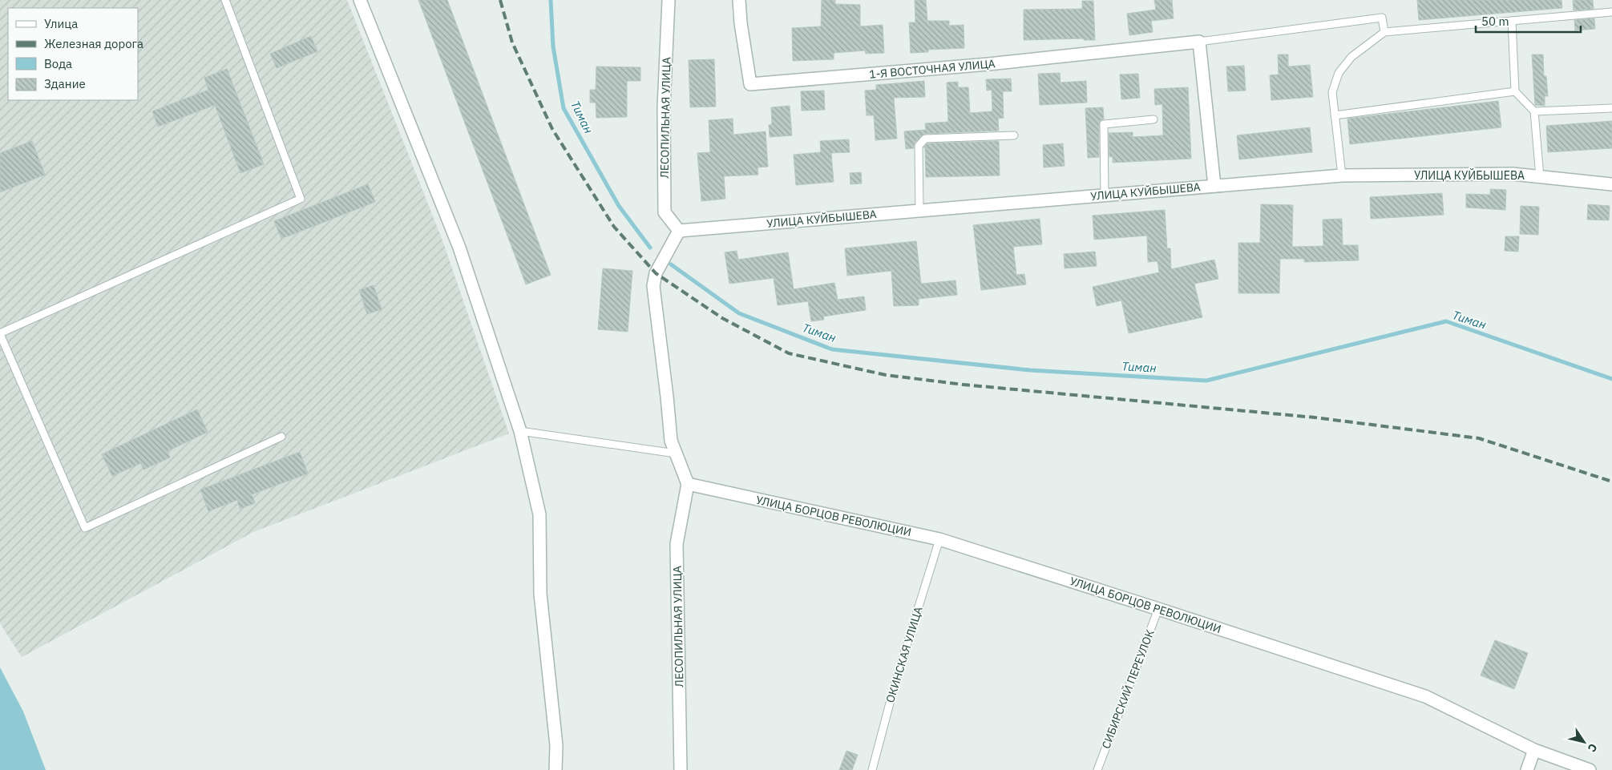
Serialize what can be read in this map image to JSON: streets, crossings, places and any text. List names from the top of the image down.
{
  "streets": {
    "street": [
      "1-Я ВОСТОЧНАЯ УЛИЦА",
      "ЛЕСОПИЛЬНАЯ УЛИЦА",
      "УЛИЦА КУЙБЫШЕВА",
      "УЛИЦА БОРЦОВ РЕВОЛЮЦИИ"
    ],
    "lane": ["ОКИНСКАЯ УЛИЦА", "СИБИРСКИЙ ПЕРЕУЛОК"]
  },
  "crossings": [
    ["ЛЕСОПИЛЬНАЯ УЛИЦА", "УЛИЦА КУЙБЫШЕВА"],
    ["ЛЕСОПИЛЬНАЯ УЛИЦА", "УЛИЦА БОРЦОВ РЕВОЛЮЦИИ"],
    ["УЛИЦА БОРЦОВ РЕВОЛЮЦИИ", "ОКИНСКАЯ УЛИЦА"],
    ["УЛИЦА БОРЦОВ РЕВОЛЮЦИИ", "СИБИРСКИЙ ПЕРЕУЛОК"]
  ],
  "water": ["Тиман"],
  "legend": [
    "Улица",
    "Железная дорога",
    "Вода",
    "Здание"
  ],
  "scale_bar": "50 m",
  "north": "bottom right"
}
